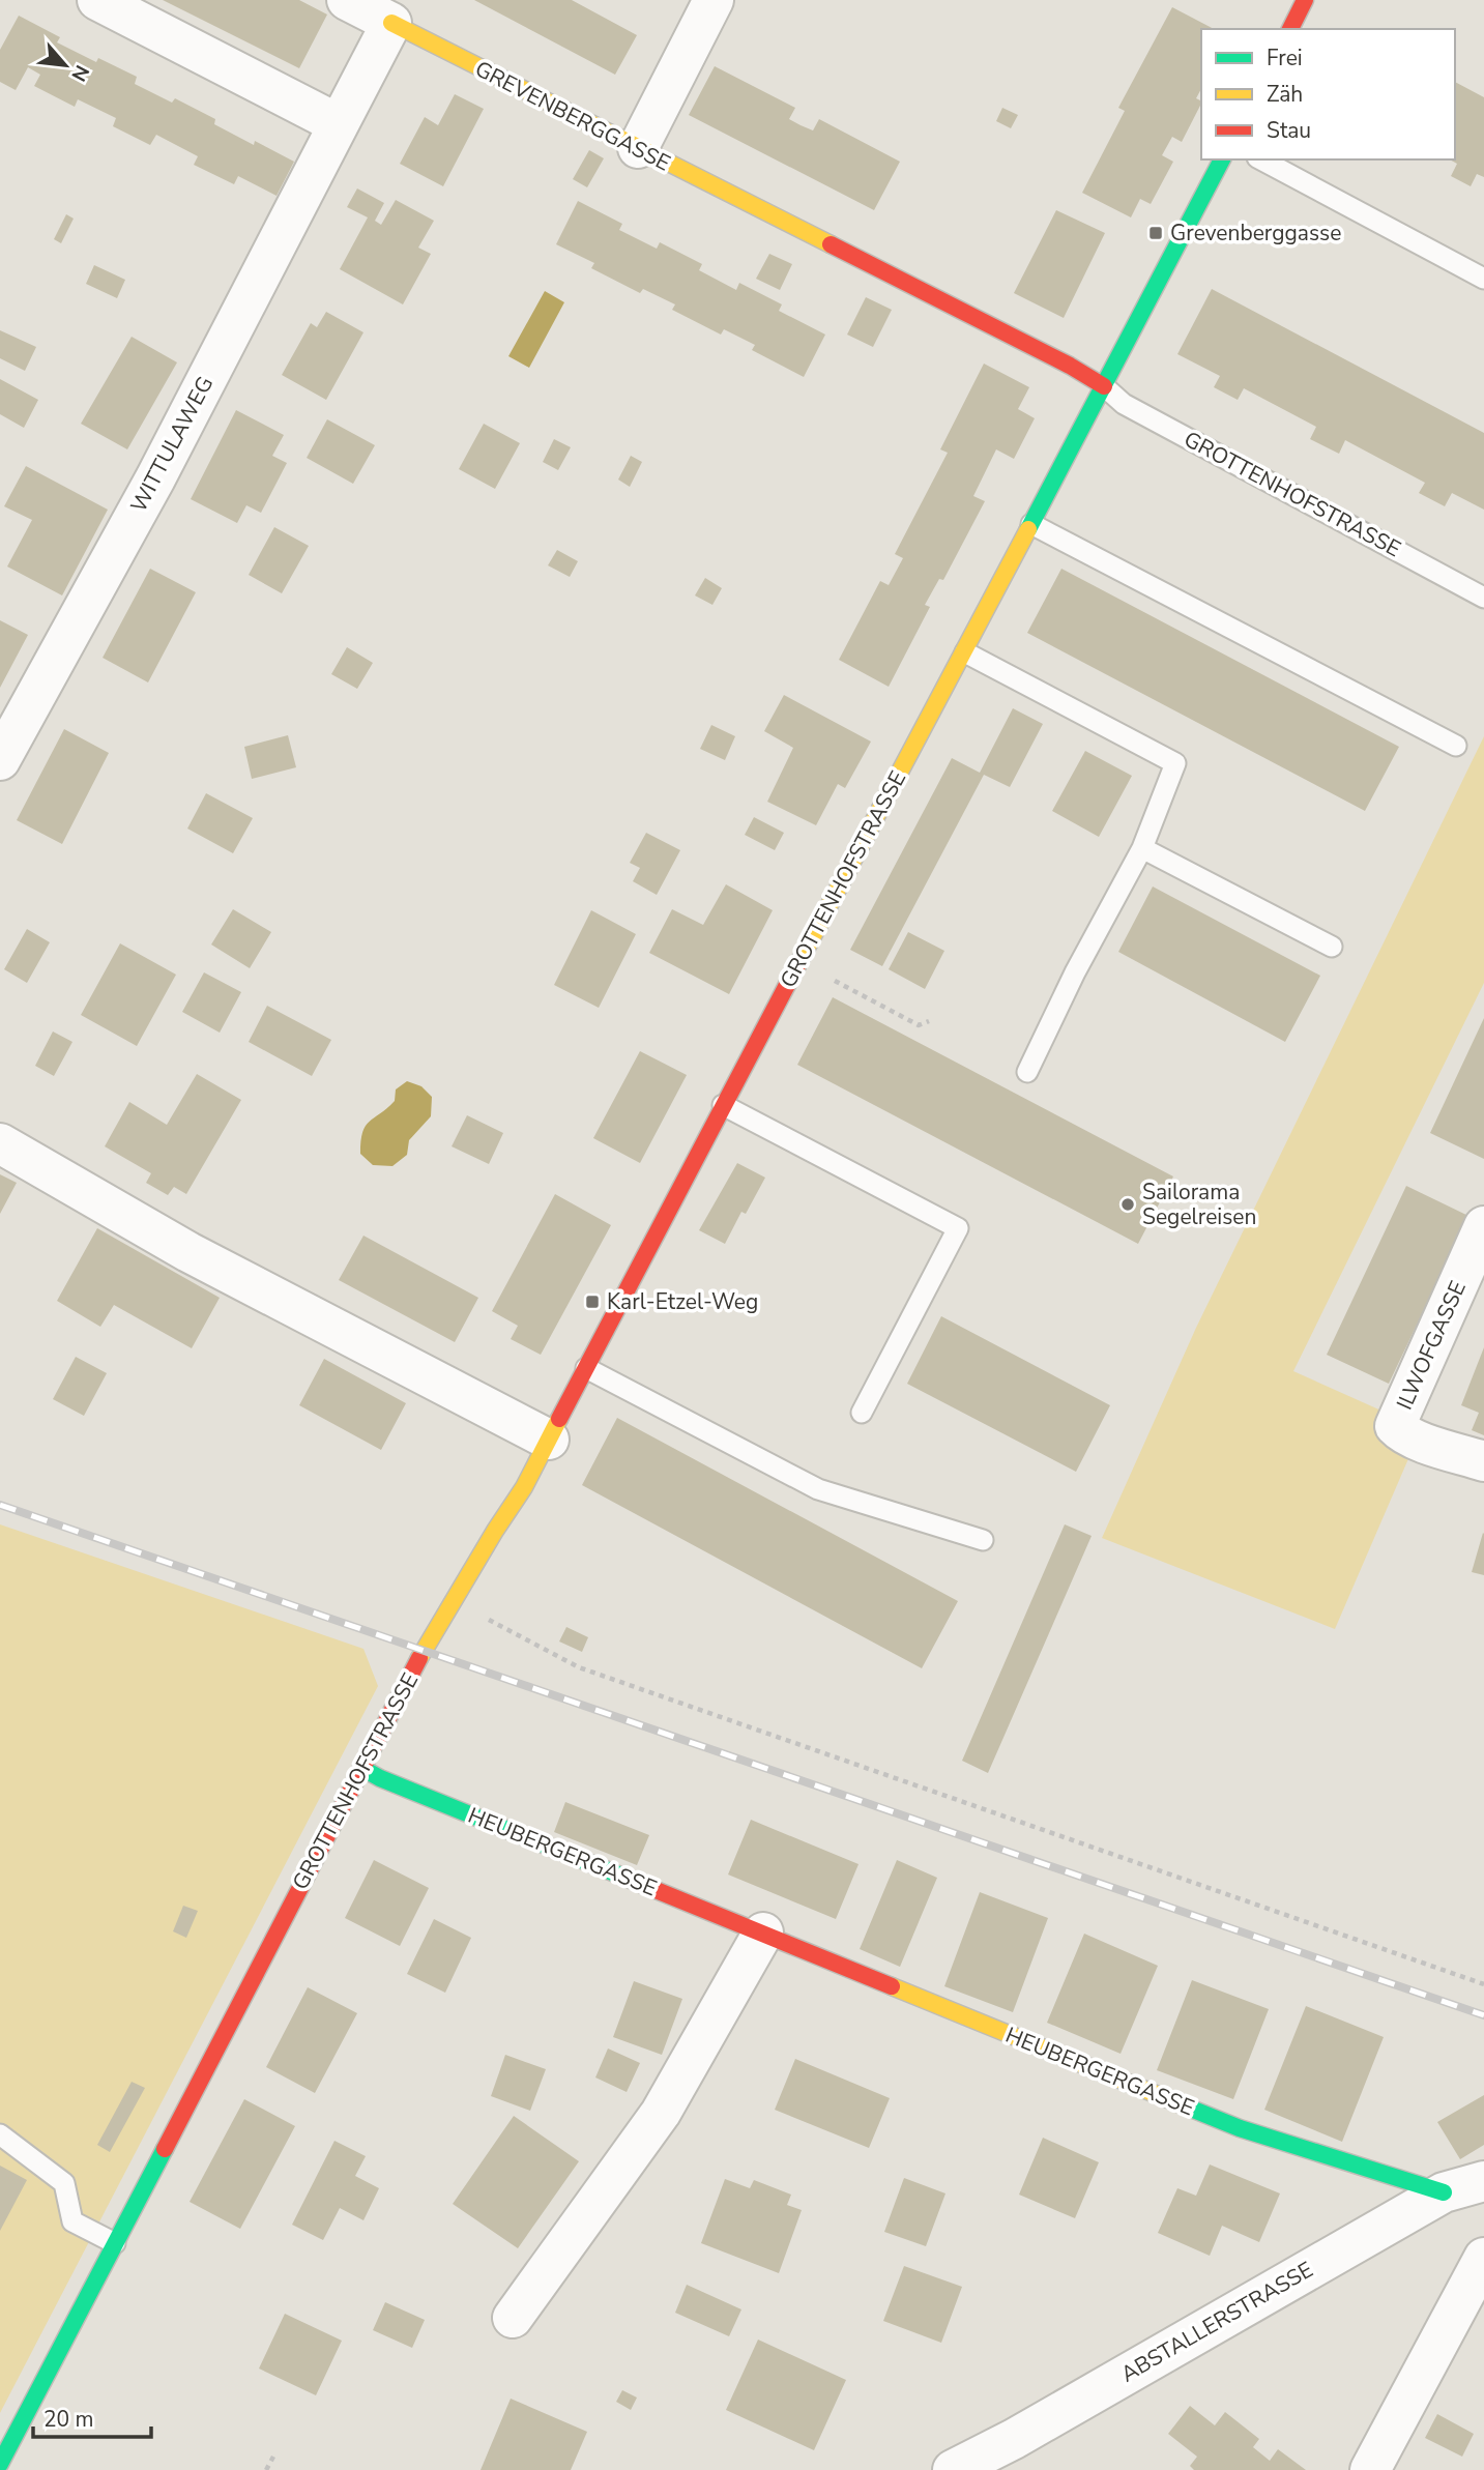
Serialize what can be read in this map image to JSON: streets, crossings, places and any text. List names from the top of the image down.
{
  "streets": {
    "main road": ["GREVENBERGGASSE", "GROTTENHOFSTRASSE", "HEUBERGERGASSE"],
    "street": ["WITTULAWEG", "ILWOFGASSE", "ABSTALLERSTRASSE"]
  },
  "crossings": [
    ["GREVENBERGGASSE", "GROTTENHOFSTRASSE"],
    ["GROTTENHOFSTRASSE", "HEUBERGERGASSE"],
    ["HEUBERGERGASSE", "ABSTALLERSTRASSE"]
  ],
  "places": {
    "transit": ["Grevenberggasse", "Karl-Etzel-Weg"],
    "other": ["Sailorama Segelreisen"]
  },
  "legend": ["Frei", "Zäh", "Stau"],
  "scale_bar": "20 m",
  "north": "bottom right"
}
